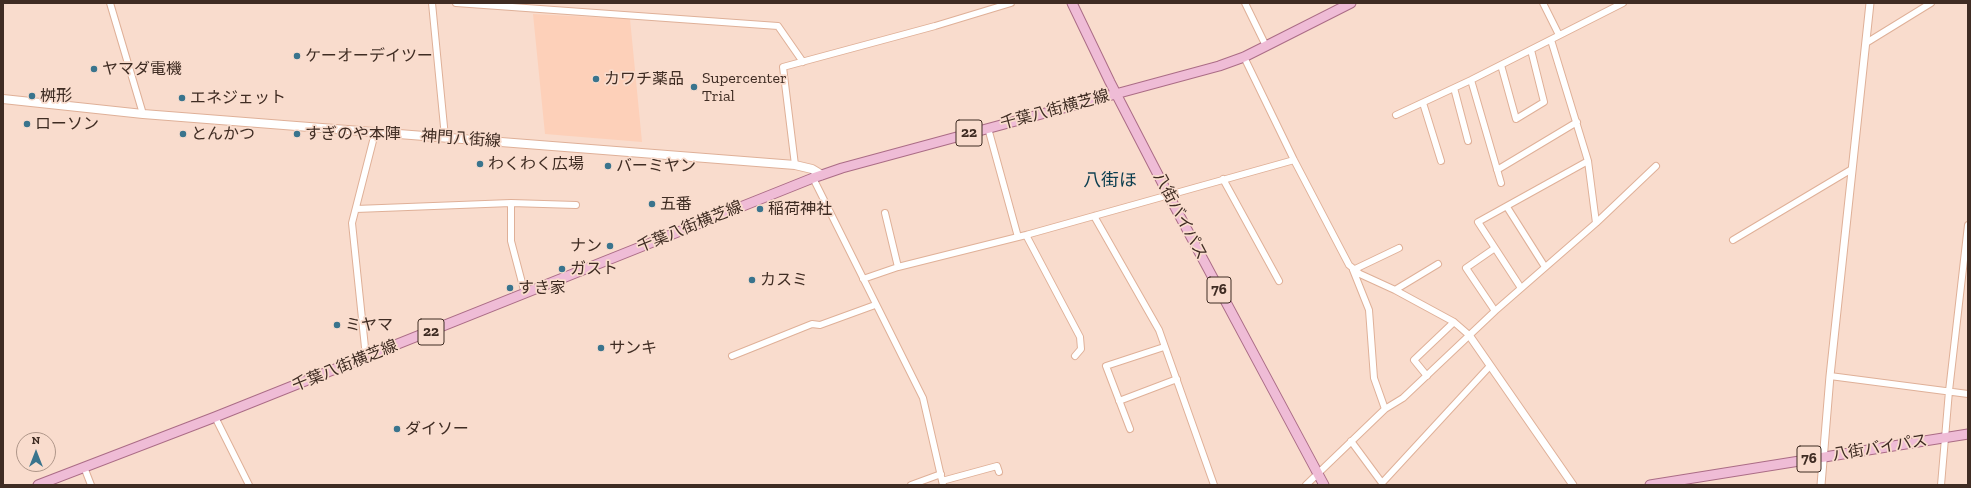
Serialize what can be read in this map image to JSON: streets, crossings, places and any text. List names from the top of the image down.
{
  "streets": {
    "main road": [
      "千葉八街横芝線",
      "22",
      "神門八街線",
      "八街バイパス",
      "76"
    ]
  },
  "crossings": [
    ["千葉八街横芝線", "神門八街線"],
    ["千葉八街横芝線", "八街バイパス"],
    ["千葉八街横芝線", "76"],
    ["八街バイパス", "76"]
  ],
  "districts": ["八街ほ"],
  "places": [
    "ケーオーデイツー",
    "ヤマダ電機",
    "カワチ薬品",
    "Supercenter Trial",
    "桝形",
    "エネジェット",
    "ローソン",
    "とんかつ",
    "すぎのや本陣",
    "わくわく広場",
    "バーミヤン",
    "五番",
    "稲荷神社",
    "ナン",
    "ガスト",
    "カスミ",
    "すき家",
    "ミヤマ",
    "サンキ",
    "ダイソー"
  ],
  "north": "top"
}
